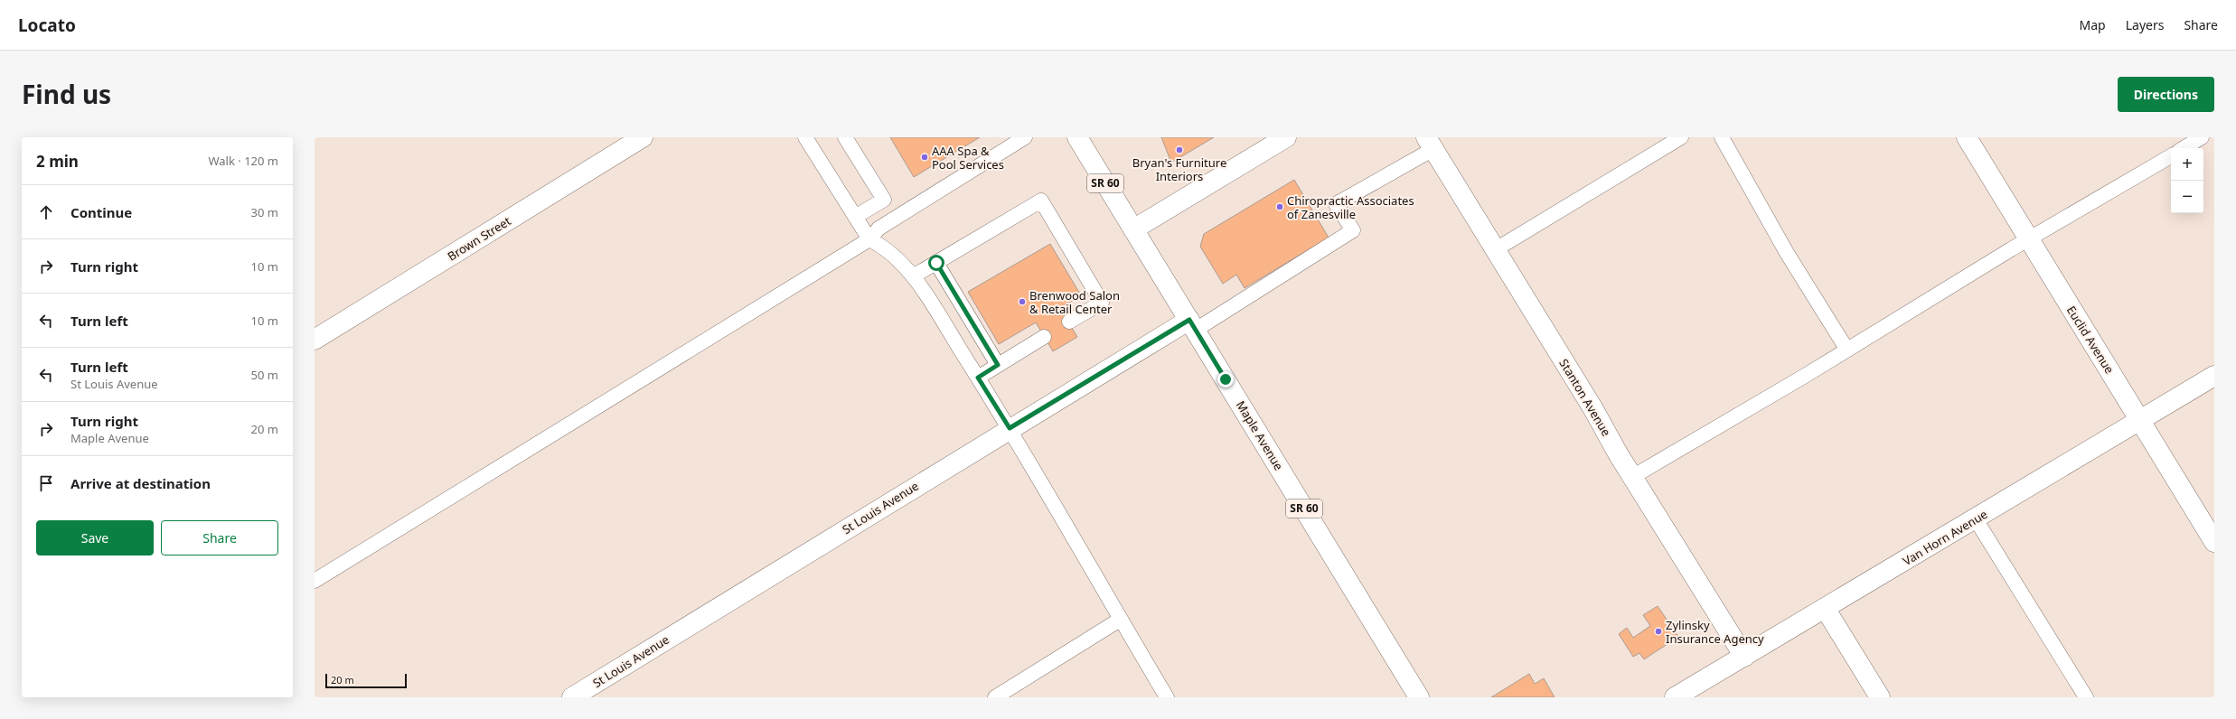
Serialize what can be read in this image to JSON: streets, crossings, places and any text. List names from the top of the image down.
{
  "streets": {
    "street": [
      "SR 60",
      "Brown Street",
      "Euclid Avenue",
      "Stanton Avenue",
      "Maple Avenue",
      "St Louis Avenue",
      "Van Horn Avenue"
    ]
  },
  "crossings": [
    ["Euclid Avenue", "Van Horn Avenue"],
    ["Stanton Avenue", "Van Horn Avenue"],
    ["Maple Avenue", "St Louis Avenue"]
  ],
  "places": [
    "Bryan's Furniture Interiors",
    "AAA Spa & Pool Services",
    "Chiropractic Associates of Zanesville",
    "Brenwood Salon & Retail Center",
    "Zylinsky Insurance Agency"
  ],
  "scale_bar": "20 m",
  "page": {
    "header": "Locato",
    "nav": ["Map", "Layers", "Share"],
    "title": "Find us",
    "buttons": [
      "Directions",
      ["Save", "Share"]
    ],
    "heading": ["2 min", "Walk · 120 m"],
    "map_buttons": ["+", "−"],
    "list": [
      ["Continue", "30 m"],
      ["Turn right", "10 m"],
      ["Turn left", "10 m"],
      ["Turn left", "St Louis Avenue", "50 m"],
      ["Turn right", "Maple Avenue", "20 m"],
      "Arrive at destination"
    ],
    "scale": "20 m"
  }
}
